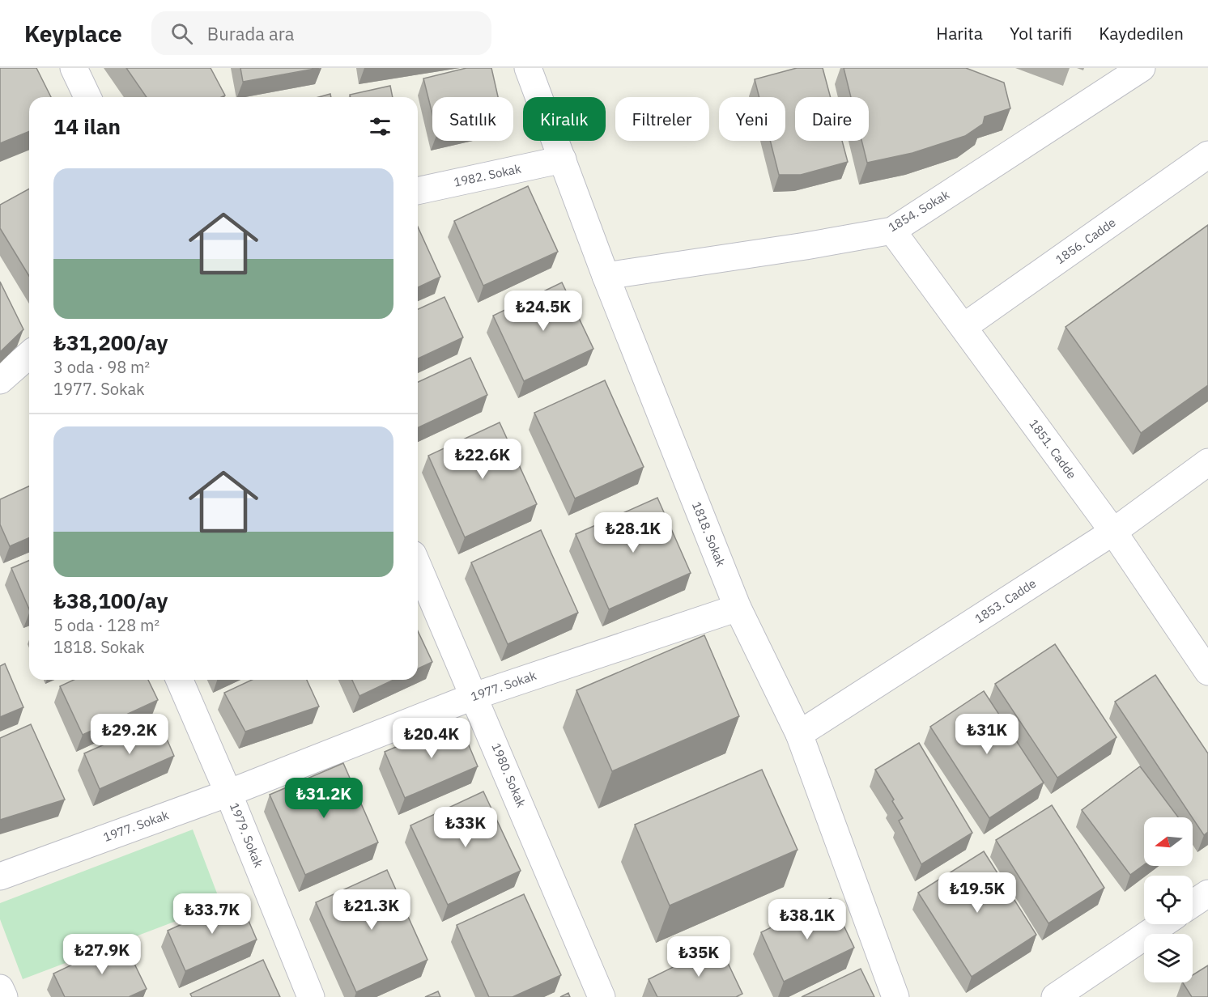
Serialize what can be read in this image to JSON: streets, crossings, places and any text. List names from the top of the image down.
{
  "streets": {
    "street": [
      "1982. Sokak",
      "1854. Sokak",
      "1856. Cadde",
      "1851. Cadde",
      "1818. Sokak",
      "1853. Cadde",
      "1977. Sokak",
      "1980. Sokak",
      "1979. Sokak"
    ]
  },
  "crossings": [
    ["1982. Sokak", "1818. Sokak"],
    ["1854. Sokak", "1851. Cadde"],
    ["1854. Sokak", "1818. Sokak"],
    ["1856. Cadde", "1851. Cadde"],
    ["1851. Cadde", "1853. Cadde"],
    ["1818. Sokak", "1853. Cadde"],
    ["1818. Sokak", "1977. Sokak"],
    ["1977. Sokak", "1980. Sokak"],
    ["1977. Sokak", "1979. Sokak"]
  ],
  "north": "left",
  "page": {
    "header": "Keyplace",
    "search": "Burada ara",
    "nav": ["Harita", "Yol tarifi", "Kaydedilen"],
    "chip": [
      "Satılık",
      "Kiralık",
      "Filtreler",
      "Yeni",
      "Daire"
    ],
    "heading": "14 ilan",
    "list": [
      {
        "name": "₺31,200/ay",
        "note": "3 oda · 98 m² · 1977. Sokak"
      },
      {
        "name": "₺38,100/ay",
        "note": "5 oda · 128 m² · 1818. Sokak"
      }
    ],
    "price": [
      "₺24.5K",
      "₺22.6K",
      "₺28.1K",
      "₺29.2K",
      "₺31K",
      "₺20.4K",
      "₺31.2K",
      "₺33K",
      "₺19.5K",
      "₺21.3K",
      "₺33.7K",
      "₺38.1K",
      "₺27.9K",
      "₺35K"
    ]
  }
}
